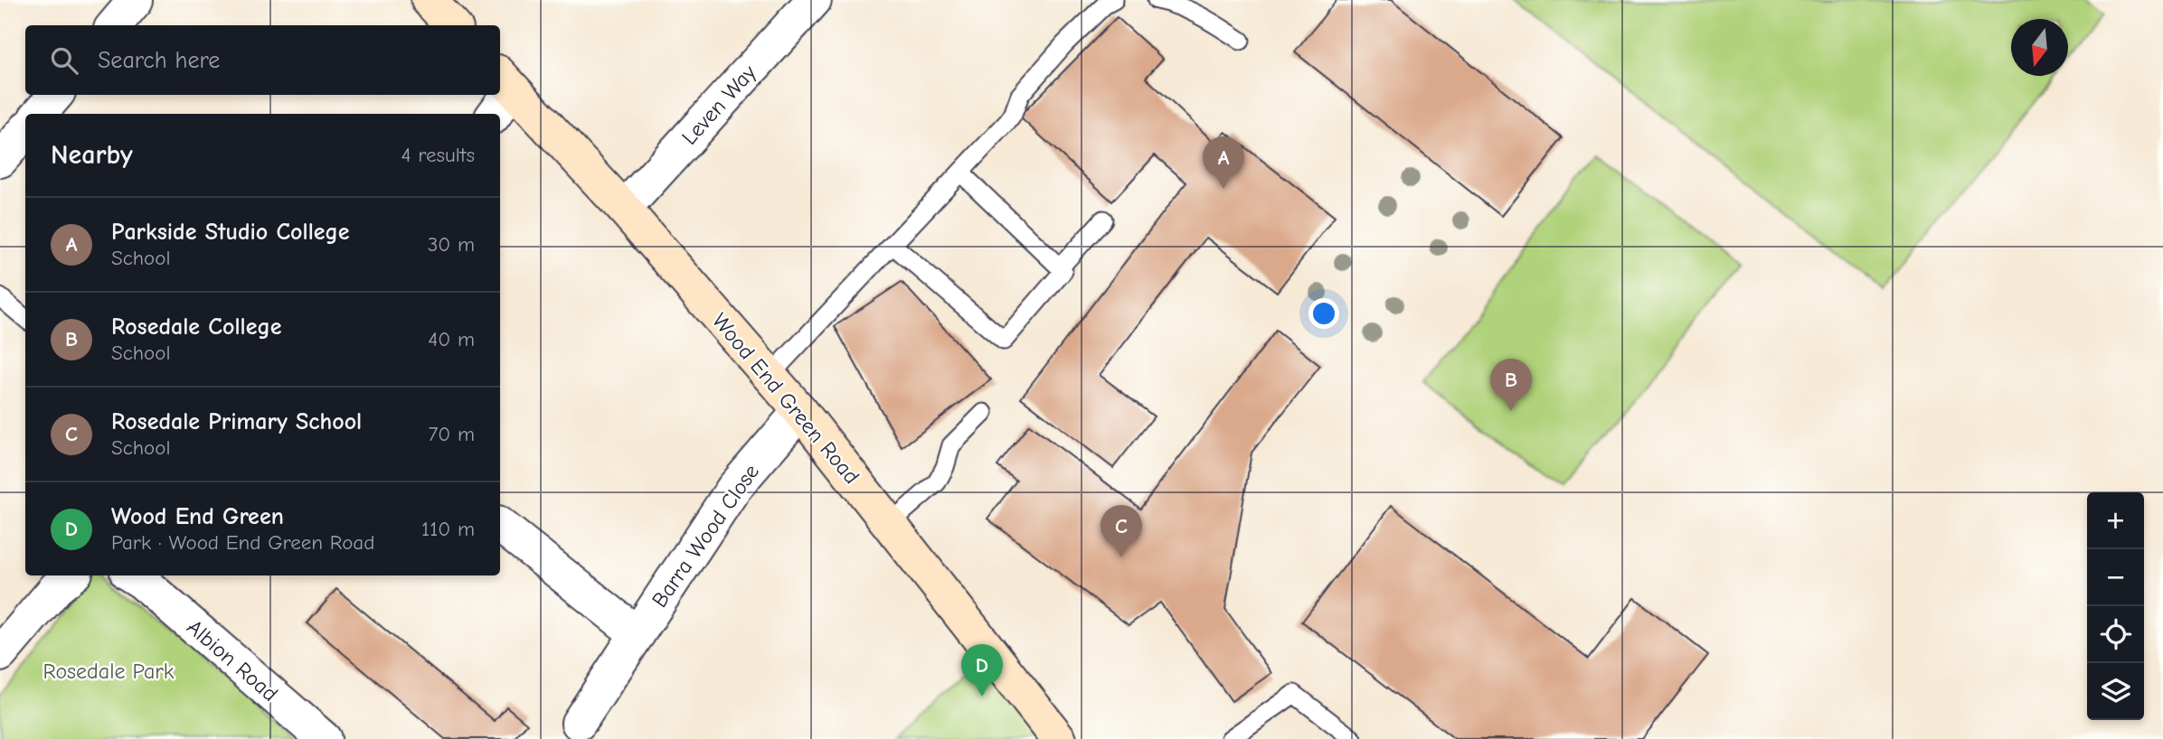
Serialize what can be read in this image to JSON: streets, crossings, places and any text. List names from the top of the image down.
{
  "streets": {
    "street": [
      "Leven Way",
      "Wood End Green Road",
      "Barra Wood Close",
      "Albion Road"
    ]
  },
  "crossings": [
    ["Leven Way", "Wood End Green Road"],
    ["Wood End Green Road", "Barra Wood Close"]
  ],
  "parks": ["Rosedale Park"],
  "north": "bottom",
  "page": {
    "search": "Search here",
    "heading": ["Nearby", "4 results"],
    "pins": [
      "A",
      "B",
      "C",
      "D"
    ],
    "list": [
      {
        "mark": "A",
        "name": "Parkside Studio College",
        "note": "School",
        "value": "30 m"
      },
      {
        "mark": "B",
        "name": "Rosedale College",
        "note": "School",
        "value": "40 m"
      },
      {
        "mark": "C",
        "name": "Rosedale Primary School",
        "note": "School",
        "value": "70 m"
      },
      {
        "mark": "D",
        "name": "Wood End Green",
        "note": "Park · Wood End Green Road",
        "value": "110 m"
      }
    ],
    "map_buttons": ["+", "−"]
  }
}
